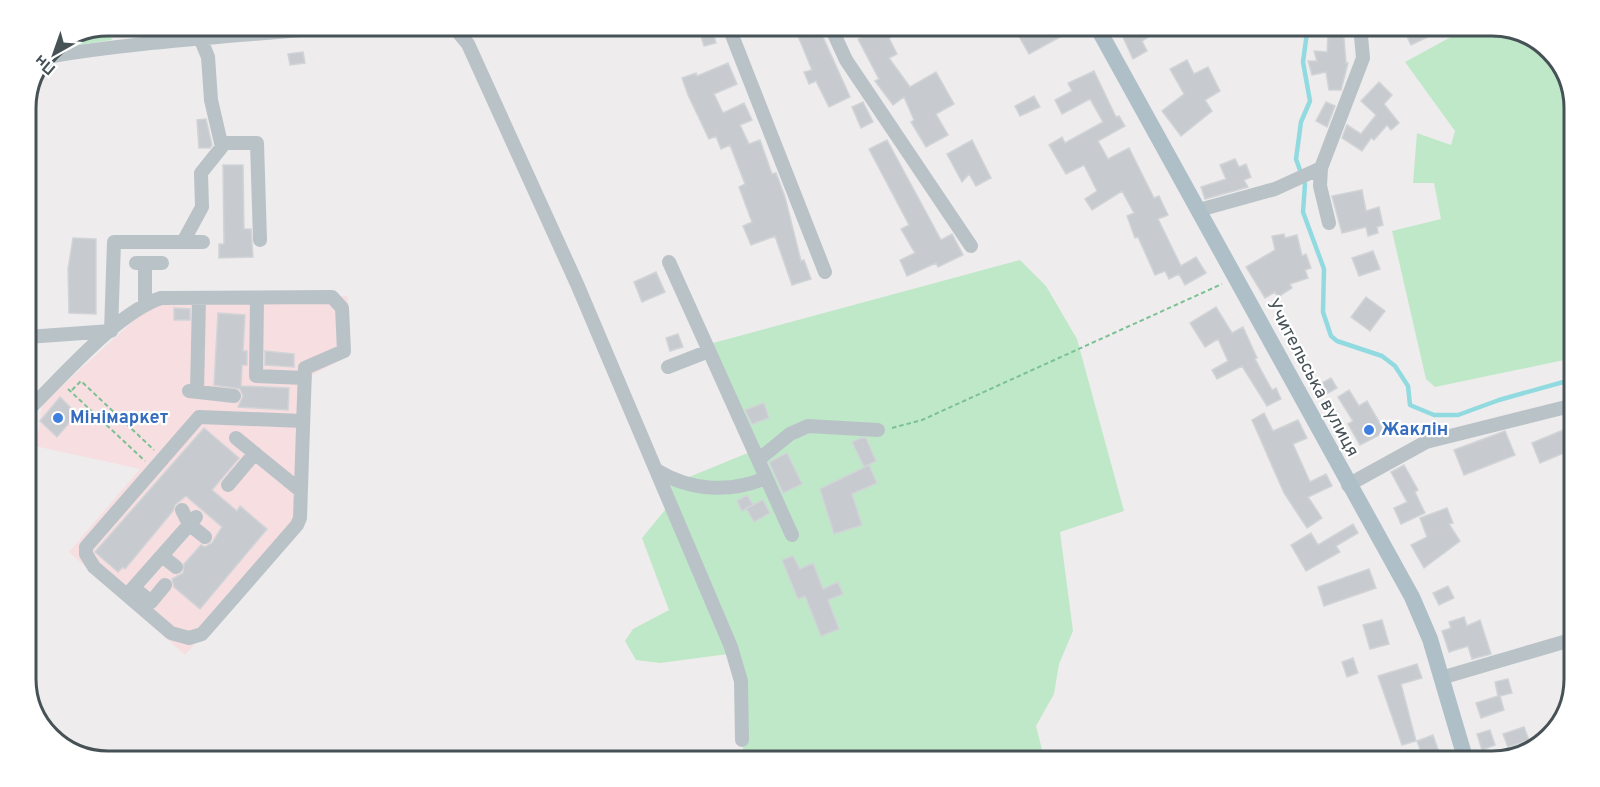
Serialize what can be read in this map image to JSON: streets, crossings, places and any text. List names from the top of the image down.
{
  "streets": {
    "main road": ["Учительська вулиця"]
  },
  "places": ["Мінімаркет", "Жаклін"],
  "north": "bottom left"
}
